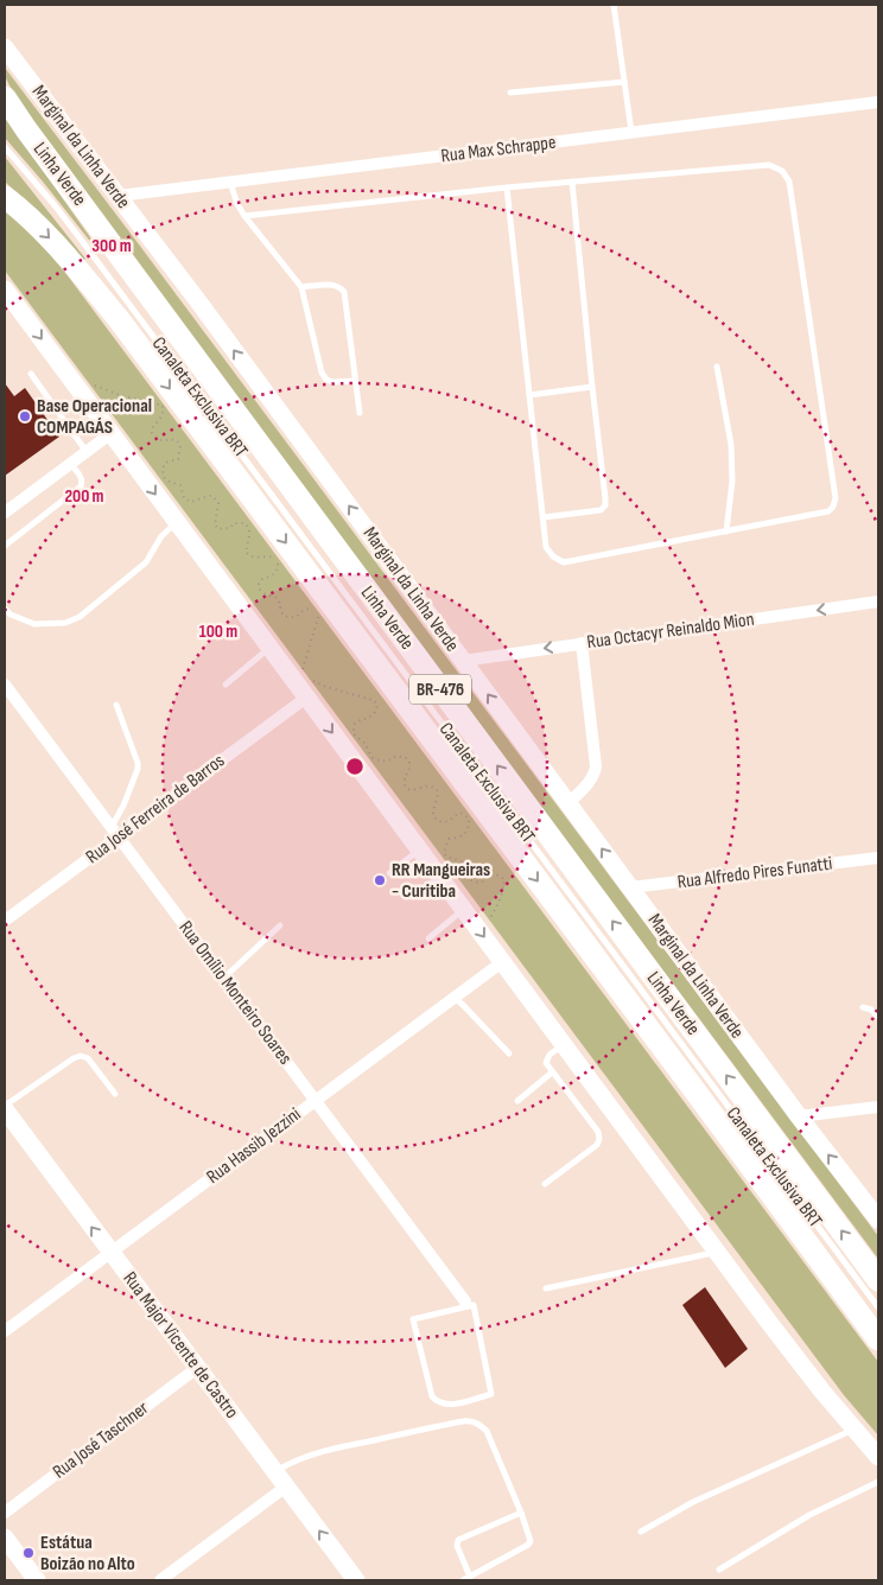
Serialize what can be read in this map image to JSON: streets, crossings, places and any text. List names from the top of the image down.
{
  "streets": {
    "highway": ["Linha Verde", "BR-476"],
    "main road": ["Marginal da Linha Verde", "Rua Major Vicente de Castro"],
    "street": [
      "Rua Max Schrappe",
      "Rua Octacyr Reinaldo Mion",
      "Rua José Ferreira de Barros",
      "Rua Alfredo Pires Funatti",
      "Rua Omílio Monteiro Soares",
      "Rua Hassib Jezzini",
      "Rua José Taschner"
    ],
    "lane": ["Canaleta Exclusiva BRT"]
  },
  "crossings": [
    ["Marginal da Linha Verde", "Rua Max Schrappe"],
    ["Marginal da Linha Verde", "Rua Octacyr Reinaldo Mion"],
    ["Marginal da Linha Verde", "Rua Alfredo Pires Funatti"],
    ["Rua José Ferreira de Barros", "Rua Omílio Monteiro Soares"],
    ["Rua Omílio Monteiro Soares", "Rua Hassib Jezzini"],
    ["Rua Hassib Jezzini", "Rua Major Vicente de Castro"],
    ["Rua Major Vicente de Castro", "Rua José Taschner"]
  ],
  "one_way": ["Rua Octacyr Reinaldo Mion", "Rua Major Vicente de Castro"],
  "places": ["Base Operacional COMPAGÁS", "RR Mangueiras - Curitiba", "Estátua Boizão no Alto"],
  "rings": ["300 m", "200 m", "100 m"]
}
